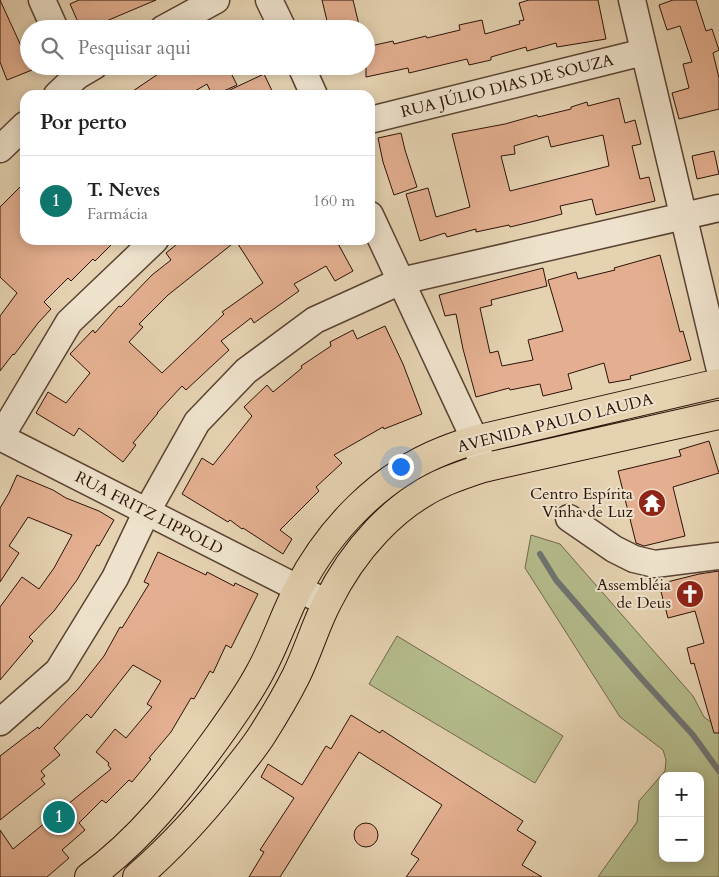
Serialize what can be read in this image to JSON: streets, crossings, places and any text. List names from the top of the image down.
{
  "streets": {
    "main road": ["AVENIDA PAULO LAUDA"],
    "street": ["RUA JÚLIO DIAS DE SOUZA", "RUA FRITZ LIPPOLD"]
  },
  "crossings": [
    ["AVENIDA PAULO LAUDA", "RUA FRITZ LIPPOLD"]
  ],
  "places": {
    "temple": ["Centro Espírita Vinha de Luz"],
    "church": ["Assembléia de Deus"]
  },
  "page": {
    "search": "Pesquisar aqui",
    "heading": "Por perto",
    "list": [
      {
        "mark": "1",
        "name": "T. Neves",
        "note": "Farmácia",
        "value": "160 m"
      }
    ],
    "map_buttons": ["+", "−"],
    "pins": "1"
  }
}
